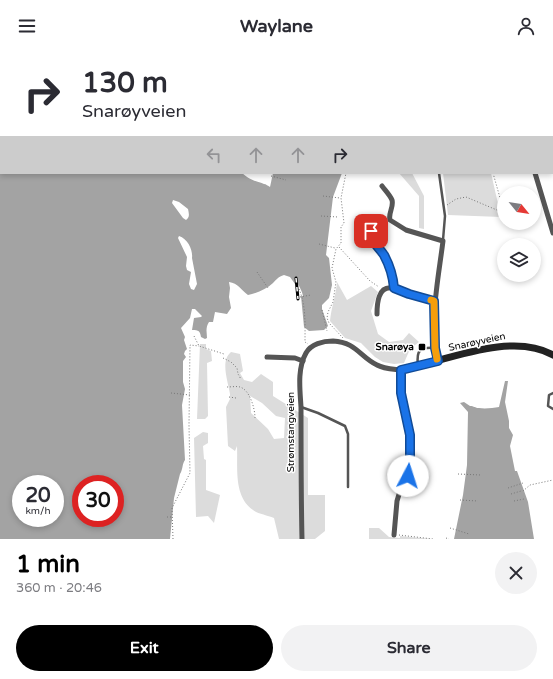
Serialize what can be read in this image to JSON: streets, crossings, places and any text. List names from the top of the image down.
{
  "streets": {
    "street": ["Snarøyveien", "Strømstangveien"]
  },
  "places": {
    "transit": ["Snarøya"]
  },
  "north": "bottom right",
  "page": {
    "header": "Waylane",
    "turn": ["130 m", "Snarøyveien"],
    "speed": "20 km/h",
    "limit": "30",
    "heading": ["1 min", "360 m · 20:46"],
    "buttons": ["Exit", "Share"]
  }
}
